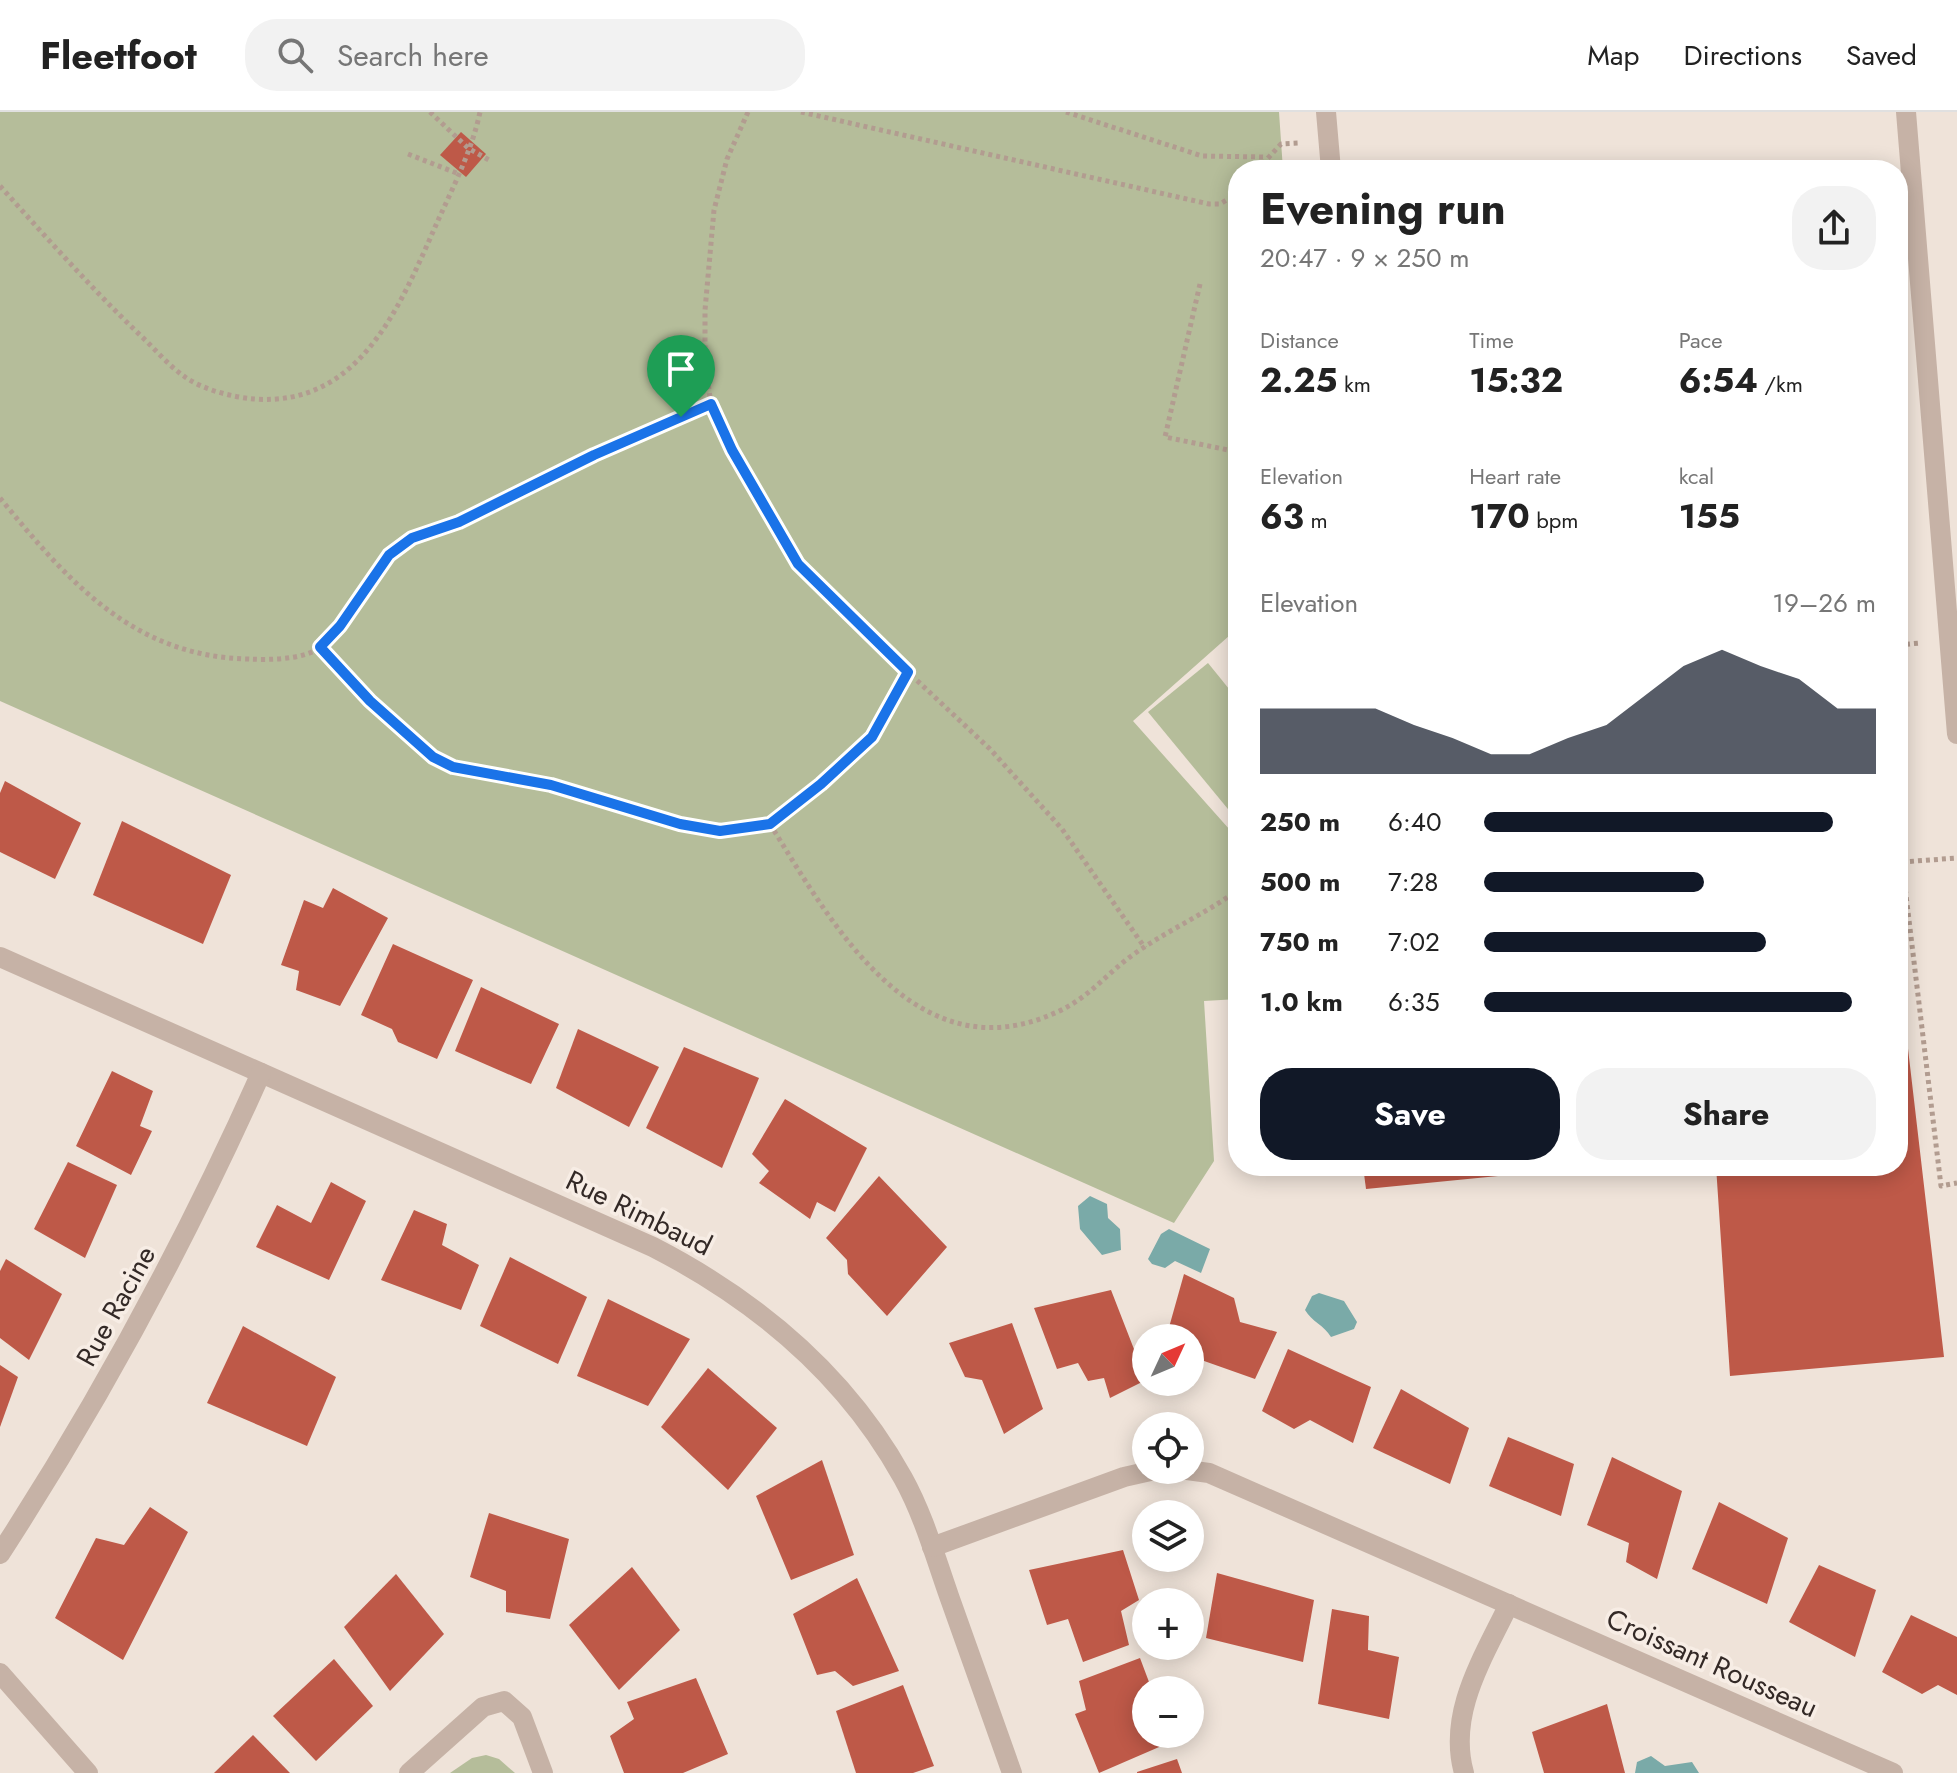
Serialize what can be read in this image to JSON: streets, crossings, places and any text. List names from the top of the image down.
{
  "streets": {
    "street": ["Rue Rimbaud", "Rue Racine", "Croissant Rousseau"]
  },
  "crossings": [
    ["Rue Rimbaud", "Rue Racine"]
  ],
  "north": "top right",
  "page": {
    "header": "Fleetfoot",
    "search": "Search here",
    "nav": ["Map", "Directions", "Saved"],
    "heading": ["Evening run", "20:47 · 9 × 250 m"],
    "stats": [
      ["Distance", "2.25 km"],
      ["Time", "15:32"],
      ["Pace", "6:54 /km"],
      ["Elevation", "63 m"],
      ["Heart rate", "170 bpm"],
      ["kcal", "155"]
    ],
    "chart": ["Elevation", "19–26 m"],
    "list": [
      {
        "name": "250 m",
        "note": "6:40"
      },
      {
        "name": "500 m",
        "note": "7:28"
      },
      {
        "name": "750 m",
        "note": "7:02"
      },
      {
        "name": "1.0 km",
        "note": "6:35"
      }
    ],
    "buttons": ["Save", "Share"],
    "map_buttons": ["+", "−"]
  }
}
